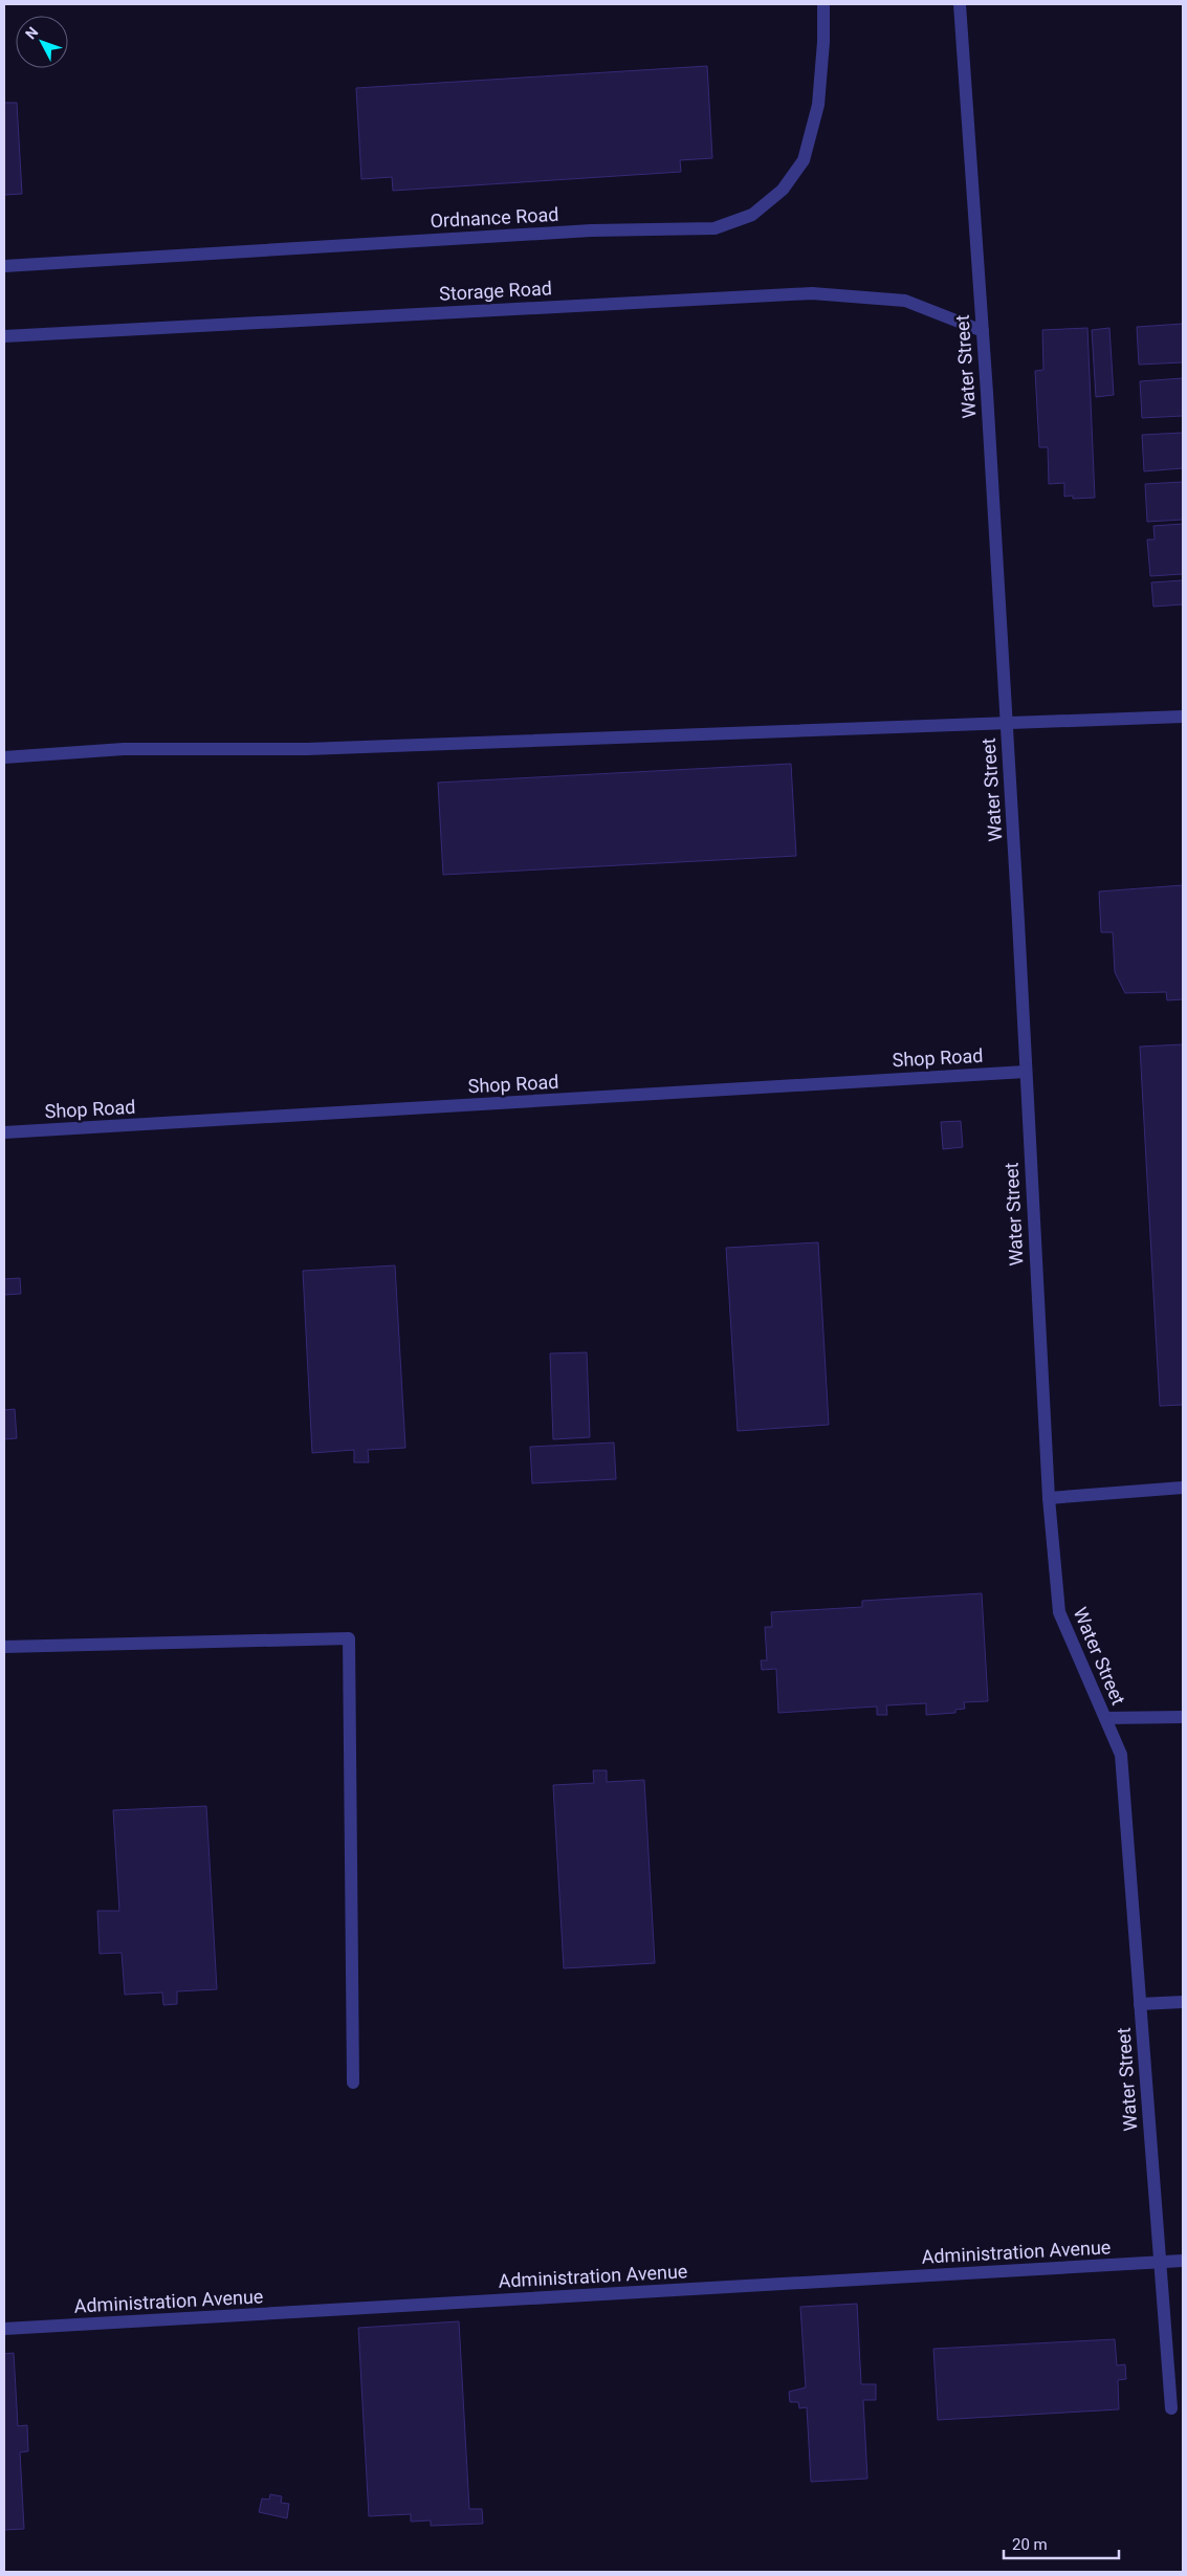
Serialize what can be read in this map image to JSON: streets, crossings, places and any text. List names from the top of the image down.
{
  "streets": {
    "street": [
      "Ordnance Road",
      "Storage Road",
      "Water Street",
      "Shop Road",
      "Administration Avenue"
    ]
  },
  "crossings": [
    ["Storage Road", "Water Street"],
    ["Water Street", "Shop Road"],
    ["Water Street", "Administration Avenue"]
  ],
  "scale_bar": "20 m",
  "north": "top left"
}
